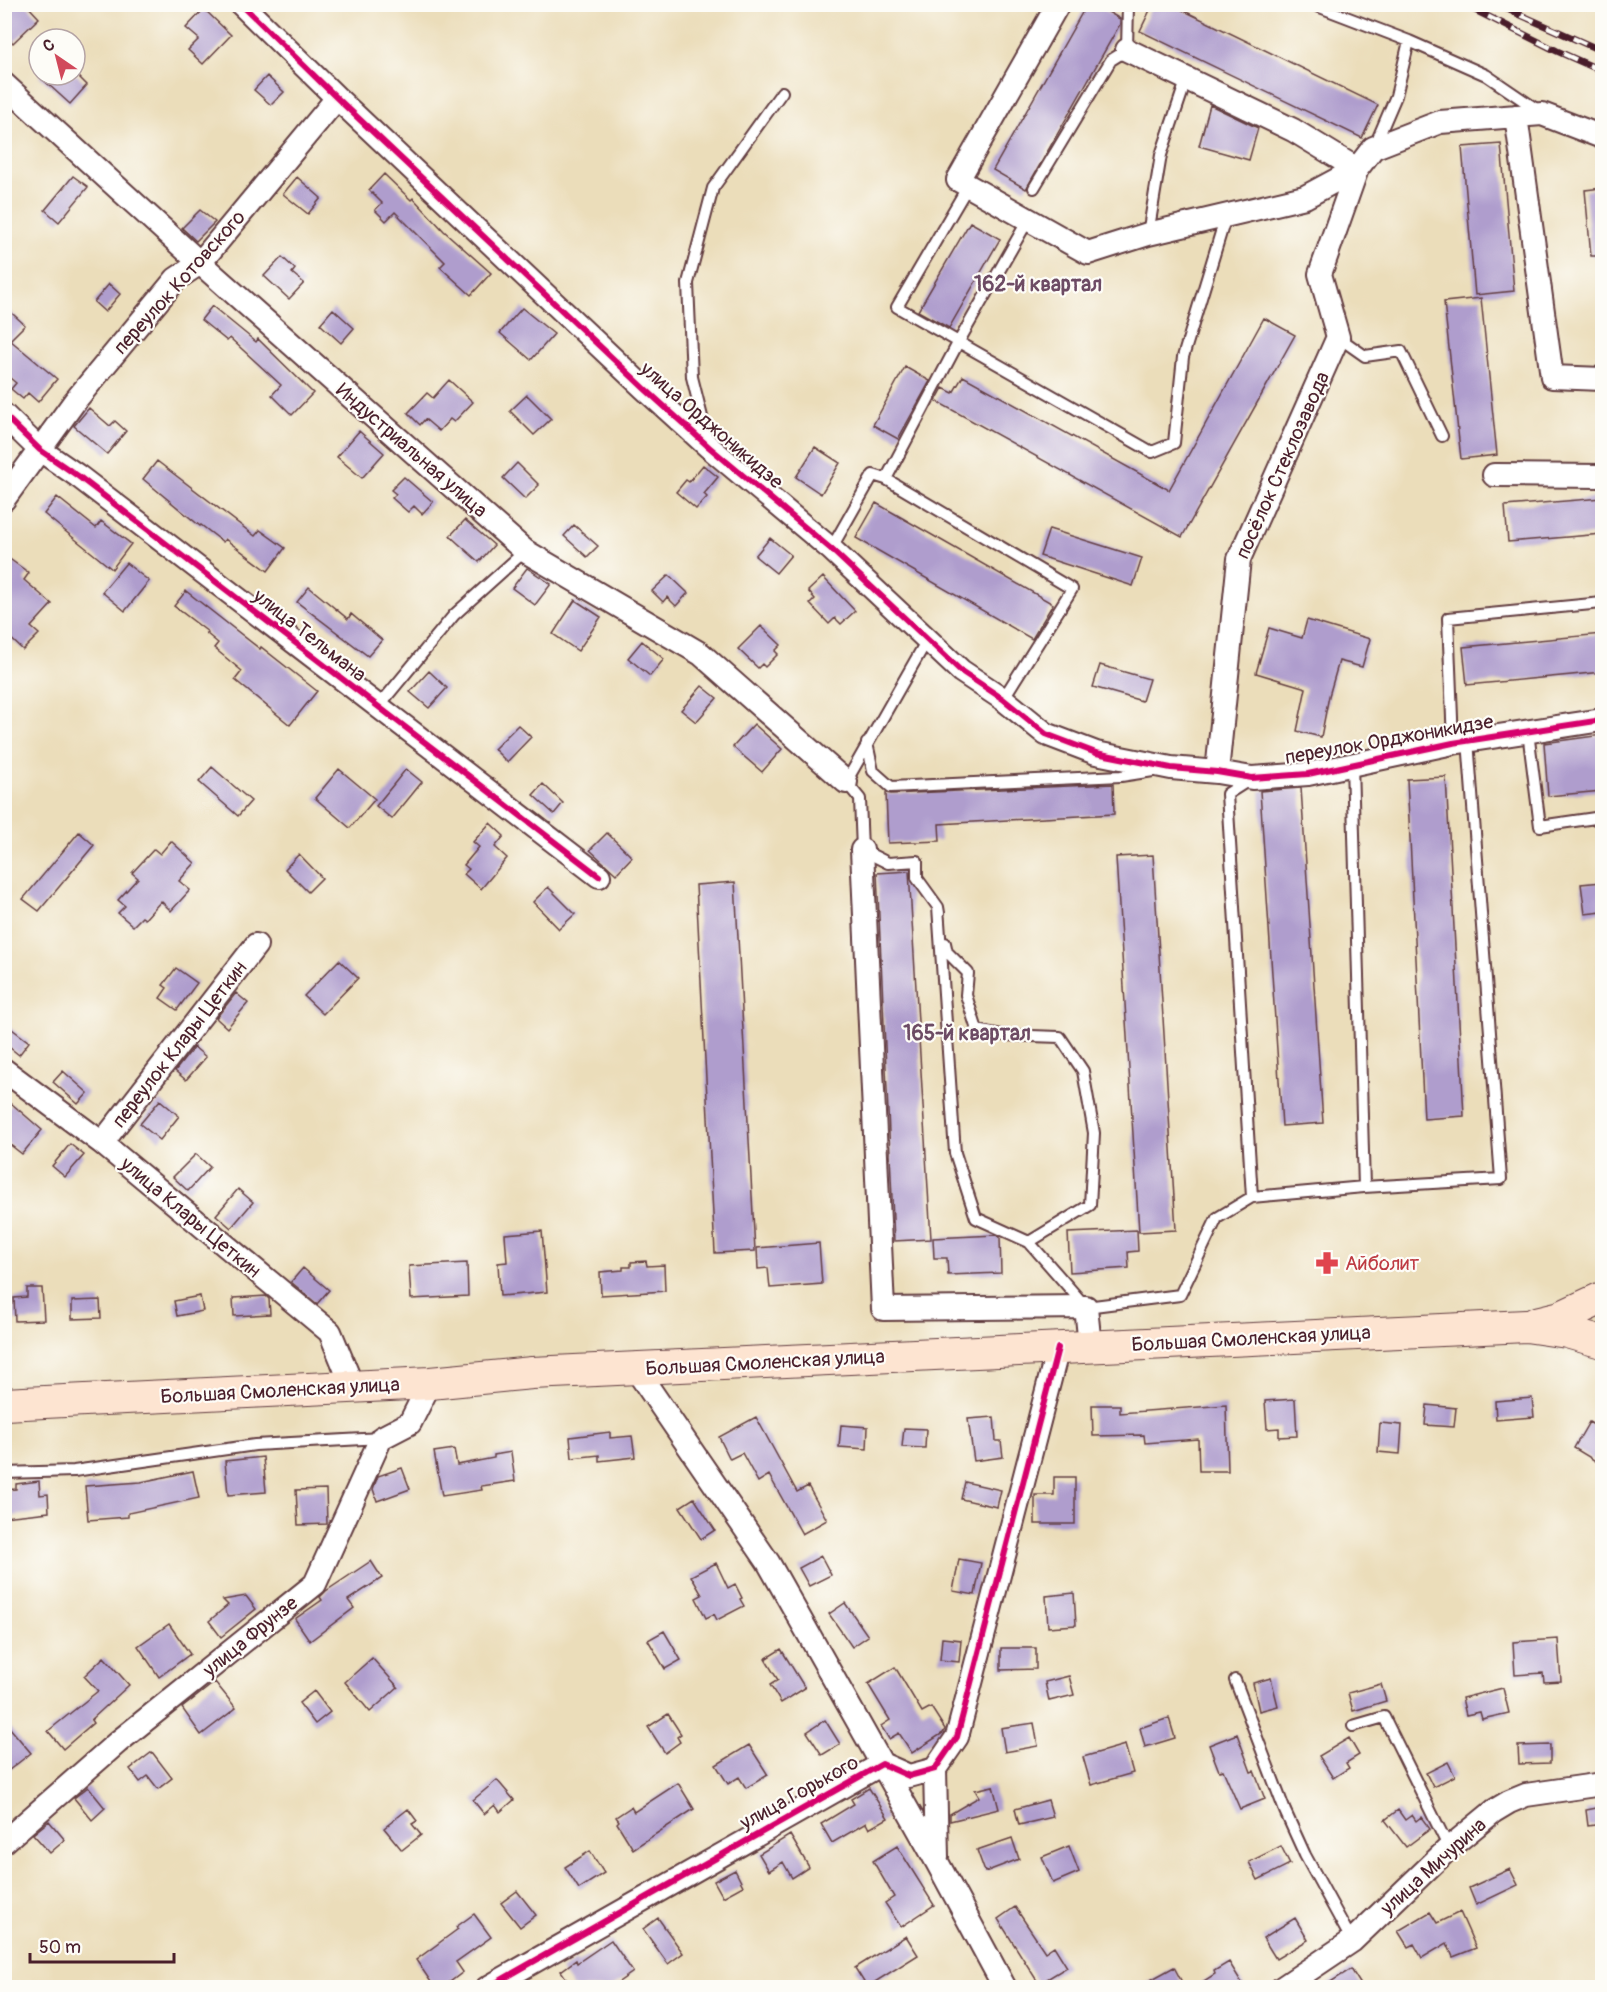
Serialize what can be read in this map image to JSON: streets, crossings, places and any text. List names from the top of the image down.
{
  "streets": {
    "main road": ["Большая Смоленская улица"],
    "street": [
      "переулок Котовского",
      "улица Орджоникидзе",
      "Индустриальная улица",
      "посёлок Стеклозавода",
      "улица Тельмана",
      "переулок Орджоникидзе",
      "переулок Клары Цеткин",
      "улица Клары Цеткин",
      "улица Фрунзе",
      "улица Горького",
      "улица Мичурина"
    ]
  },
  "crossings": [
    ["переулок Котовского", "улица Орджоникидзе"],
    ["переулок Котовского", "Индустриальная улица"],
    ["переулок Котовского", "улица Тельмана"],
    ["улица Орджоникидзе", "посёлок Стеклозавода"],
    ["улица Орджоникидзе", "переулок Орджоникидзе"],
    ["посёлок Стеклозавода", "переулок Орджоникидзе"],
    ["переулок Клары Цеткин", "улица Клары Цеткин"],
    ["улица Клары Цеткин", "Большая Смоленская улица"]
  ],
  "districts": ["162-й квартал", "165-й квартал"],
  "places": {
    "pharmacy": ["Айболит"]
  },
  "scale_bar": "50 m",
  "north": "top left"
}
